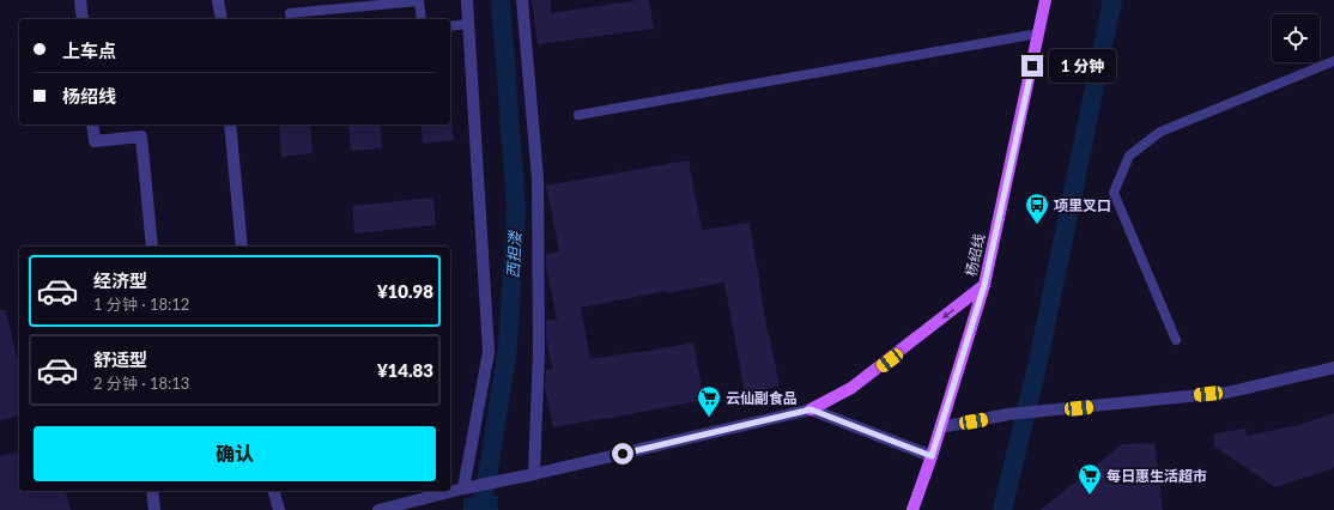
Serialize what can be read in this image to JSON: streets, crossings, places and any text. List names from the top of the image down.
{
  "streets": {
    "main road": ["杨绍线"]
  },
  "water": ["西担溇"],
  "places": {
    "bus stop": ["项里叉口"],
    "supermarket": ["云仙副食品", "每日惠生活超市"]
  },
  "page": {
    "banner": ["上车点", "杨绍线"],
    "bubble": "1 分钟",
    "list": [
      {
        "name": "经济型",
        "note": "1 分钟 · 18:12",
        "value": "¥10.98"
      },
      {
        "name": "舒适型",
        "note": "2 分钟 · 18:13",
        "value": "¥14.83"
      }
    ],
    "buttons": "确认"
  }
}
